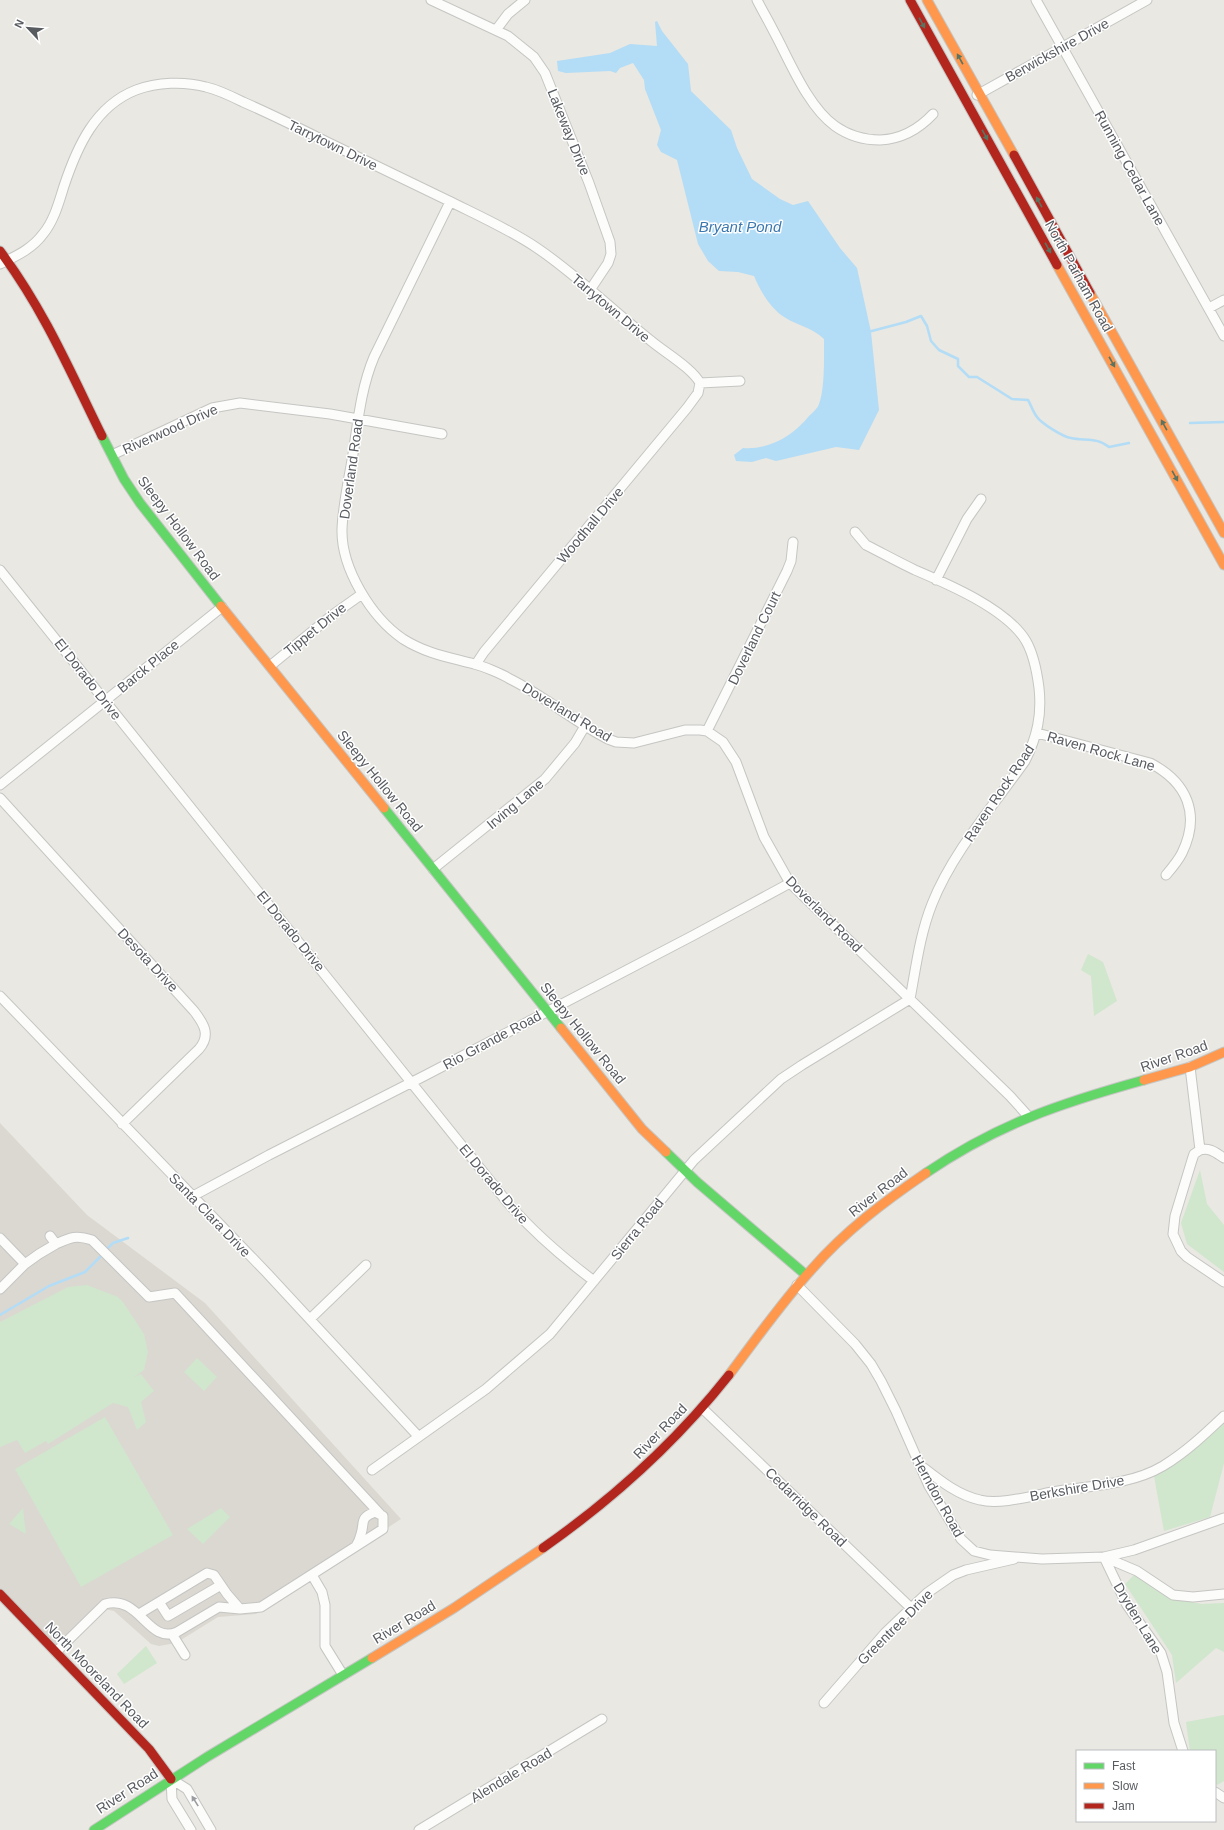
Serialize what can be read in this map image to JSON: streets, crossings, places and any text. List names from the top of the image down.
{
  "streets": {
    "main road": [
      "North Parham Road",
      "Sleepy Hollow Road",
      "River Road",
      "North Mooreland Road"
    ],
    "street": [
      "Berwickshire Drive",
      "Lakeway Drive",
      "Tarrytown Drive",
      "Running Cedar Lane",
      "Riverwood Drive",
      "Doverland Road",
      "Woodhall Drive",
      "Tippet Drive",
      "Doverland Court",
      "Barck Place",
      "El Dorado Drive",
      "Raven Rock Lane",
      "Raven Rock Road",
      "Irving Lane",
      "Desota Drive",
      "Rio Grande Road",
      "Santa Clara Drive",
      "Sierra Road",
      "Berkshire Drive",
      "Herndon Road",
      "Cedarridge Road",
      "Dryden Lane",
      "Greentree Drive",
      "Alendale Road"
    ]
  },
  "crossings": [
    ["Berwickshire Drive", "Running Cedar Lane"],
    ["Berwickshire Drive", "North Parham Road"],
    ["Lakeway Drive", "Tarrytown Drive"],
    ["Tarrytown Drive", "Doverland Road"],
    ["Tarrytown Drive", "Woodhall Drive"],
    ["Tarrytown Drive", "Sleepy Hollow Road"],
    ["Riverwood Drive", "Doverland Road"],
    ["Riverwood Drive", "Sleepy Hollow Road"],
    ["Doverland Road", "Woodhall Drive"],
    ["Doverland Road", "Tippet Drive"],
    ["Doverland Road", "Doverland Court"],
    ["Doverland Road", "Raven Rock Road"],
    ["Doverland Road", "Irving Lane"],
    ["Doverland Road", "Rio Grande Road"],
    ["Doverland Road", "River Road"],
    ["Doverland Road", "Sierra Road"],
    ["Sleepy Hollow Road", "Tippet Drive"],
    ["Sleepy Hollow Road", "Barck Place"],
    ["Sleepy Hollow Road", "Irving Lane"],
    ["Sleepy Hollow Road", "Rio Grande Road"],
    ["Sleepy Hollow Road", "River Road"],
    ["Sleepy Hollow Road", "Sierra Road"],
    ["Barck Place", "El Dorado Drive"],
    ["El Dorado Drive", "Rio Grande Road"],
    ["El Dorado Drive", "Sierra Road"],
    ["Raven Rock Lane", "Raven Rock Road"],
    ["Raven Rock Road", "Sierra Road"],
    ["Desota Drive", "Santa Clara Drive"],
    ["Rio Grande Road", "Santa Clara Drive"],
    ["River Road", "Herndon Road"],
    ["River Road", "Cedarridge Road"],
    ["River Road", "North Mooreland Road"],
    ["Santa Clara Drive", "Sierra Road"],
    ["Berkshire Drive", "Herndon Road"],
    ["Herndon Road", "Dryden Lane"],
    ["Herndon Road", "Greentree Drive"],
    ["Cedarridge Road", "Greentree Drive"]
  ],
  "water": ["Bryant Pond"],
  "legend": ["Fast", "Slow", "Jam"],
  "north": "top left"
}
